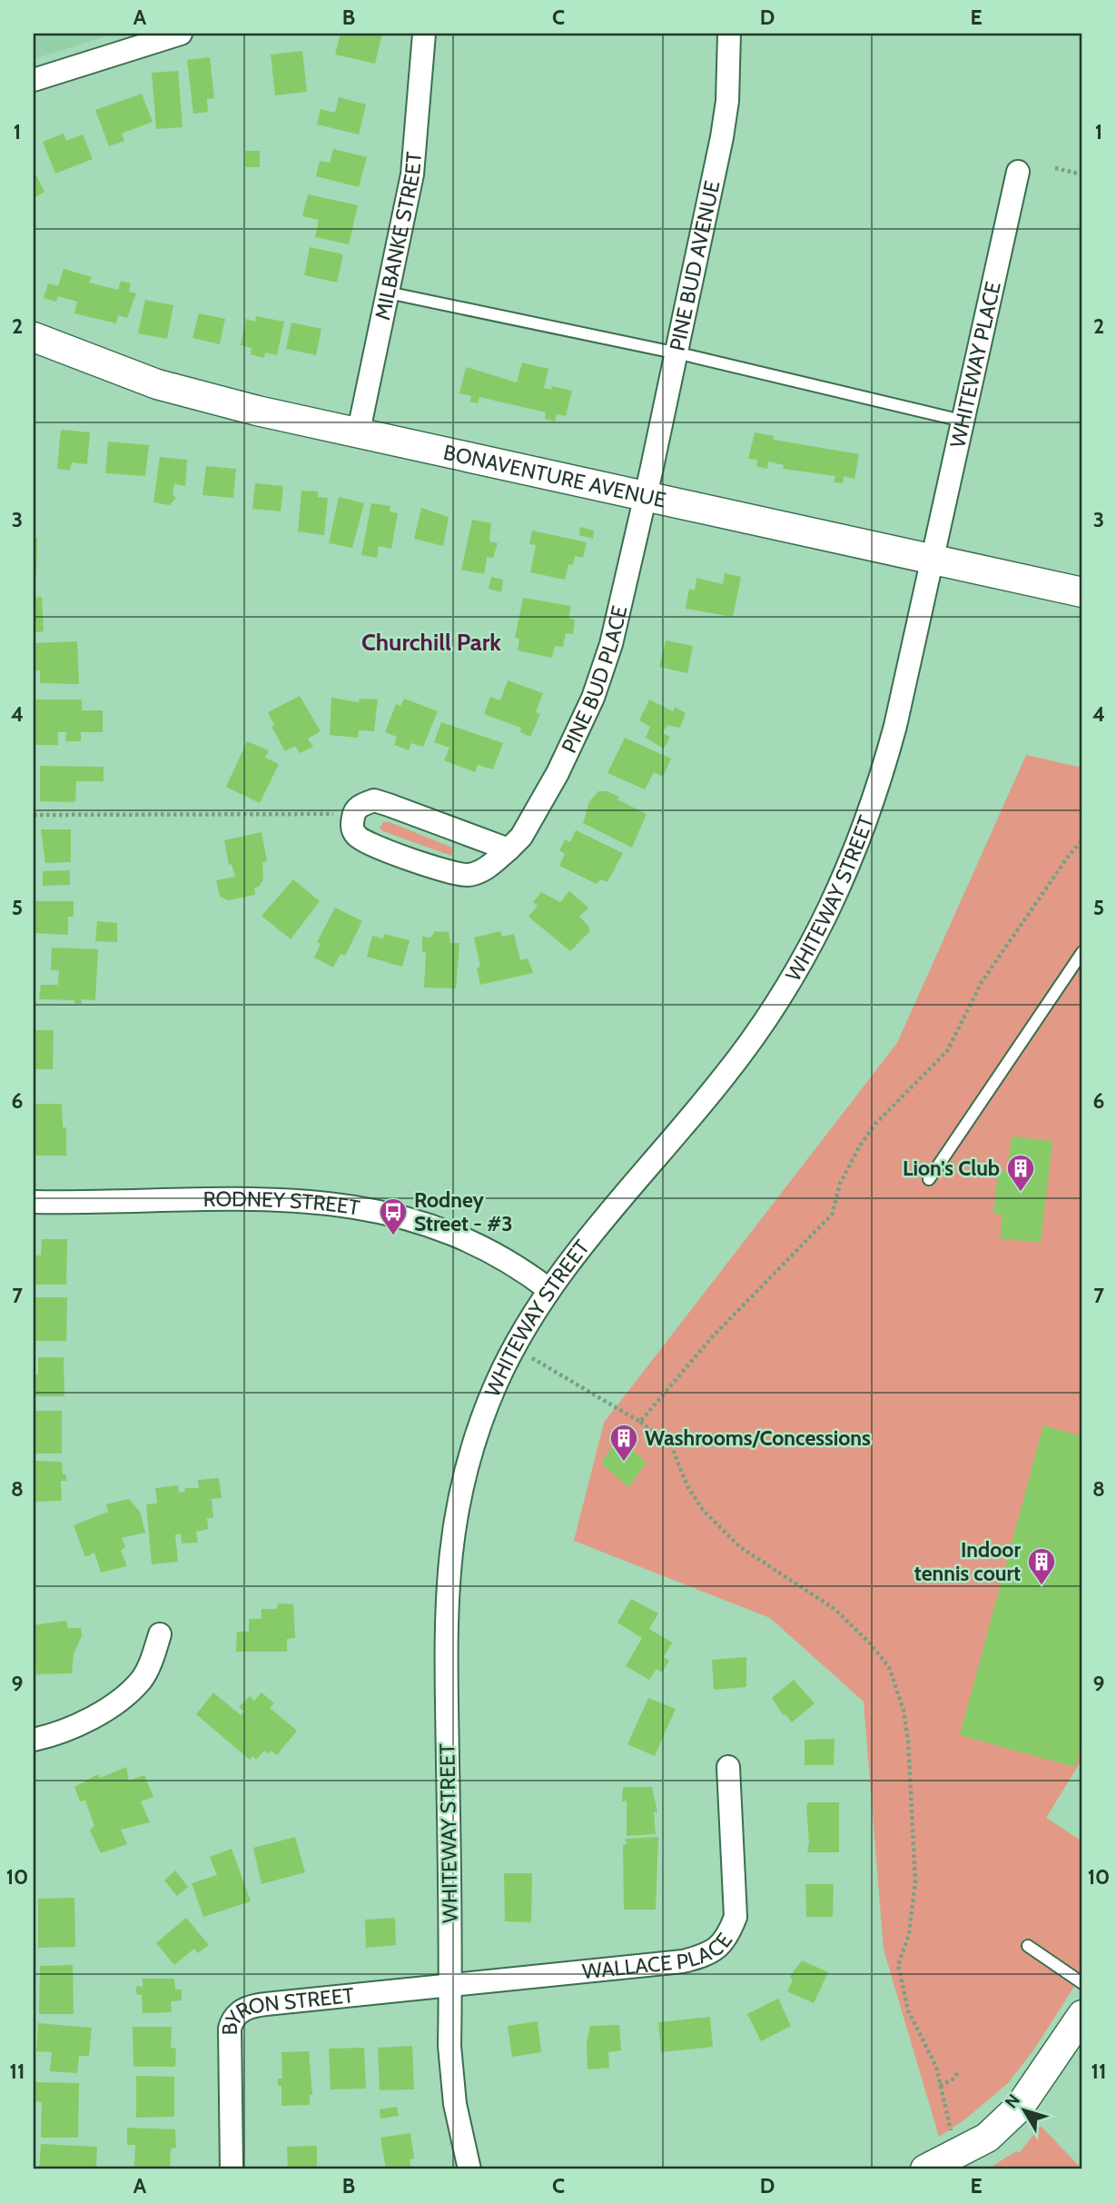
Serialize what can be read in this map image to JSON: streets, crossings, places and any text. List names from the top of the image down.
{
  "streets": {
    "street": [
      "MILBANKE STREET",
      "PINE BUD AVENUE",
      "WHITEWAY PLACE",
      "BONAVENTURE AVENUE",
      "PINE BUD PLACE",
      "WHITEWAY STREET",
      "RODNEY STREET",
      "WALLACE PLACE",
      "BYRON STREET"
    ]
  },
  "crossings": [
    ["MILBANKE STREET", "BONAVENTURE AVENUE"],
    ["PINE BUD AVENUE", "BONAVENTURE AVENUE"],
    ["PINE BUD AVENUE", "PINE BUD PLACE"],
    ["WHITEWAY PLACE", "BONAVENTURE AVENUE"],
    ["WHITEWAY PLACE", "WHITEWAY STREET"],
    ["BONAVENTURE AVENUE", "PINE BUD PLACE"],
    ["BONAVENTURE AVENUE", "WHITEWAY STREET"],
    ["WHITEWAY STREET", "RODNEY STREET"],
    ["WHITEWAY STREET", "WALLACE PLACE"],
    ["WHITEWAY STREET", "BYRON STREET"],
    ["WALLACE PLACE", "BYRON STREET"]
  ],
  "districts": ["Churchill Park"],
  "places": {
    "building": ["Lion's Club", "Washrooms/Concessions", "Indoor tennis court"],
    "bus stop": ["Rodney Street - #3"]
  },
  "north": "top left",
  "grid": {
    "columns": [
      "A",
      "B",
      "C",
      "D",
      "E"
    ],
    "rows": [
      "1",
      "2",
      "3",
      "4",
      "5",
      "6",
      "7",
      "8",
      "9",
      "10",
      "11"
    ]
  }
}
